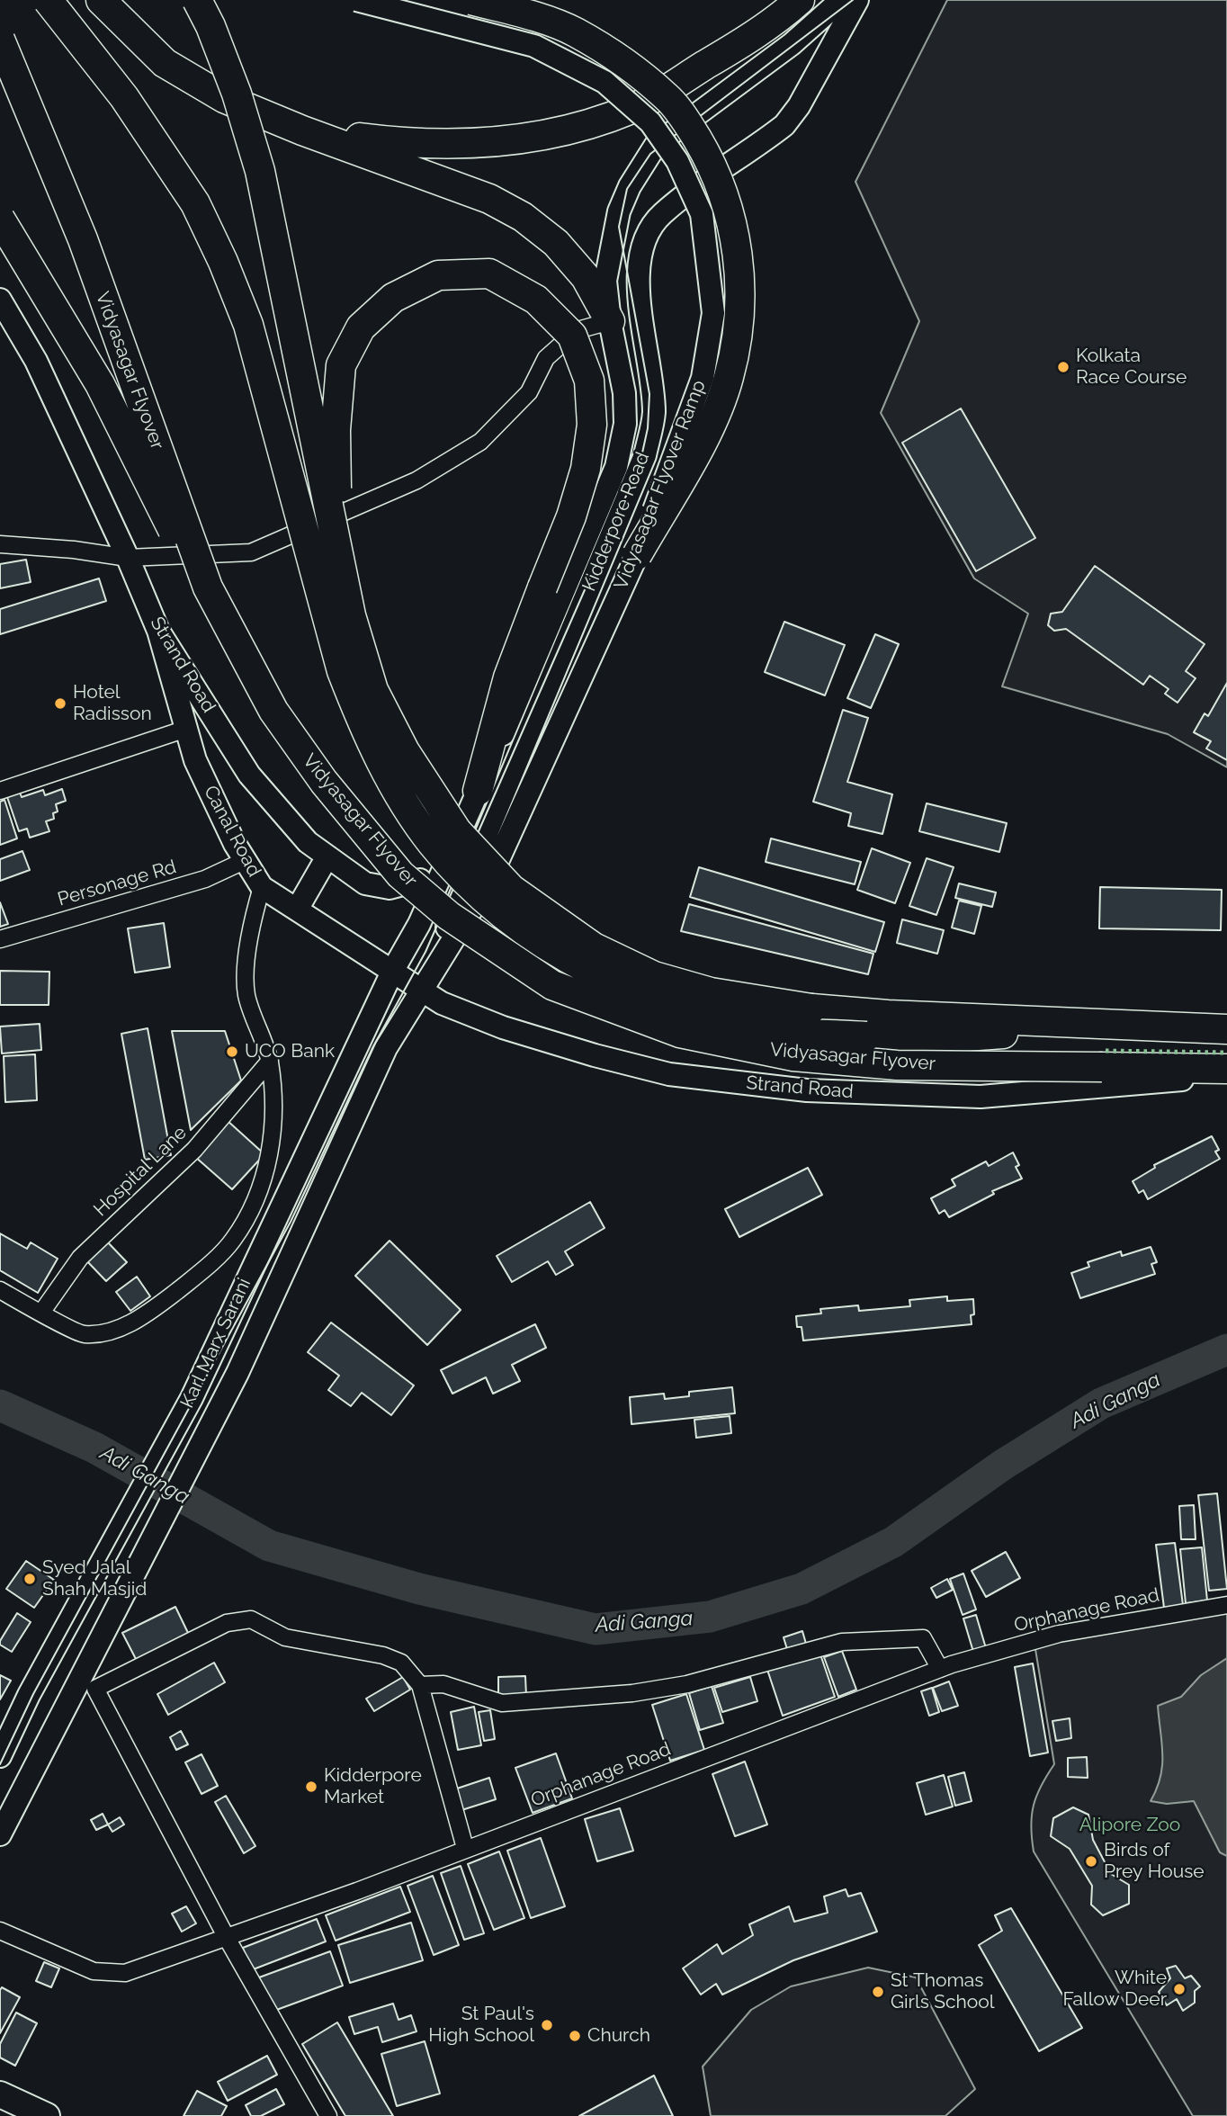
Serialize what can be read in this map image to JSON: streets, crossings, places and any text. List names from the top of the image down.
{
  "streets": {
    "highway": ["Vidyasagar Flyover"],
    "main road": [
      "Vidyasagar Flyover Ramp",
      "Kidderpore Road",
      "Strand Road",
      "Canal Road",
      "Karl Marx Sarani"
    ],
    "street": ["Personage Rd", "Hospital Lane", "Orphanage Road"]
  },
  "crossings": [
    ["Vidyasagar Flyover Ramp", "Kidderpore Road"],
    ["Vidyasagar Flyover Ramp", "Strand Road"],
    ["Kidderpore Road", "Strand Road"],
    ["Kidderpore Road", "Karl Marx Sarani"],
    ["Strand Road", "Canal Road"],
    ["Strand Road", "Karl Marx Sarani"],
    ["Canal Road", "Personage Rd"],
    ["Canal Road", "Hospital Lane"]
  ],
  "water": ["Adi Ganga"],
  "parks": ["Alipore Zoo"],
  "places": [
    "Kolkata Race Course",
    "Hotel Radisson",
    "UCO Bank",
    "Syed Jalal Shah Masjid",
    "Kidderpore Market",
    "Birds of Prey House",
    "White Fallow Deer",
    "St Thomas Girls School",
    "St Paul's High School",
    "Church"
  ]
}
